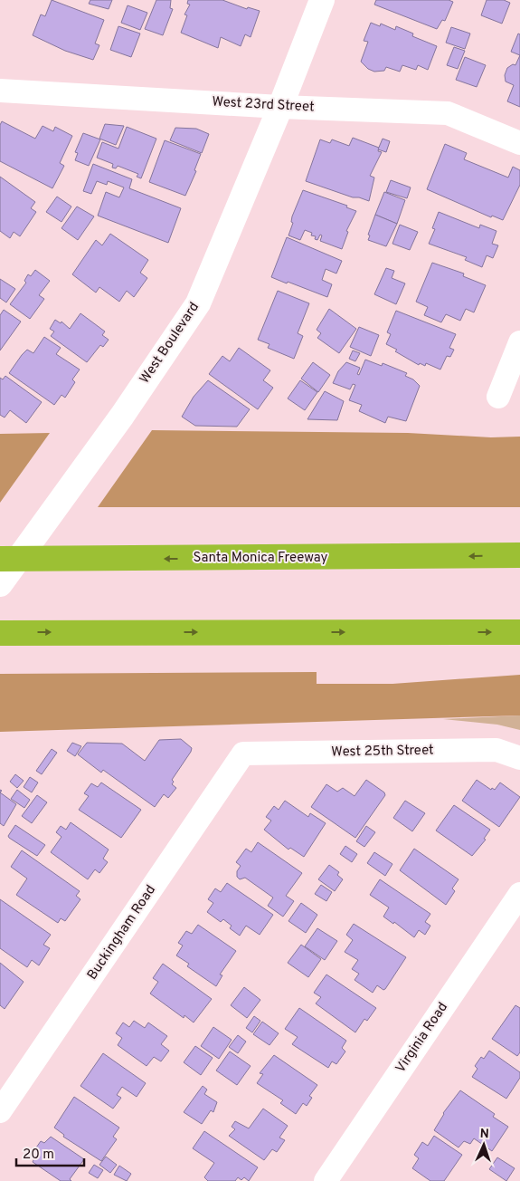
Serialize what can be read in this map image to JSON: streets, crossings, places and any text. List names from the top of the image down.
{
  "streets": {
    "highway": ["Santa Monica Freeway"],
    "street": [
      "West 23rd Street",
      "West Boulevard",
      "West 25th Street",
      "Buckingham Road",
      "Virginia Road"
    ]
  },
  "crossings": [
    ["West 23rd Street", "West Boulevard"],
    ["West 25th Street", "Buckingham Road"]
  ],
  "scale_bar": "20 m",
  "north": "top"
}
